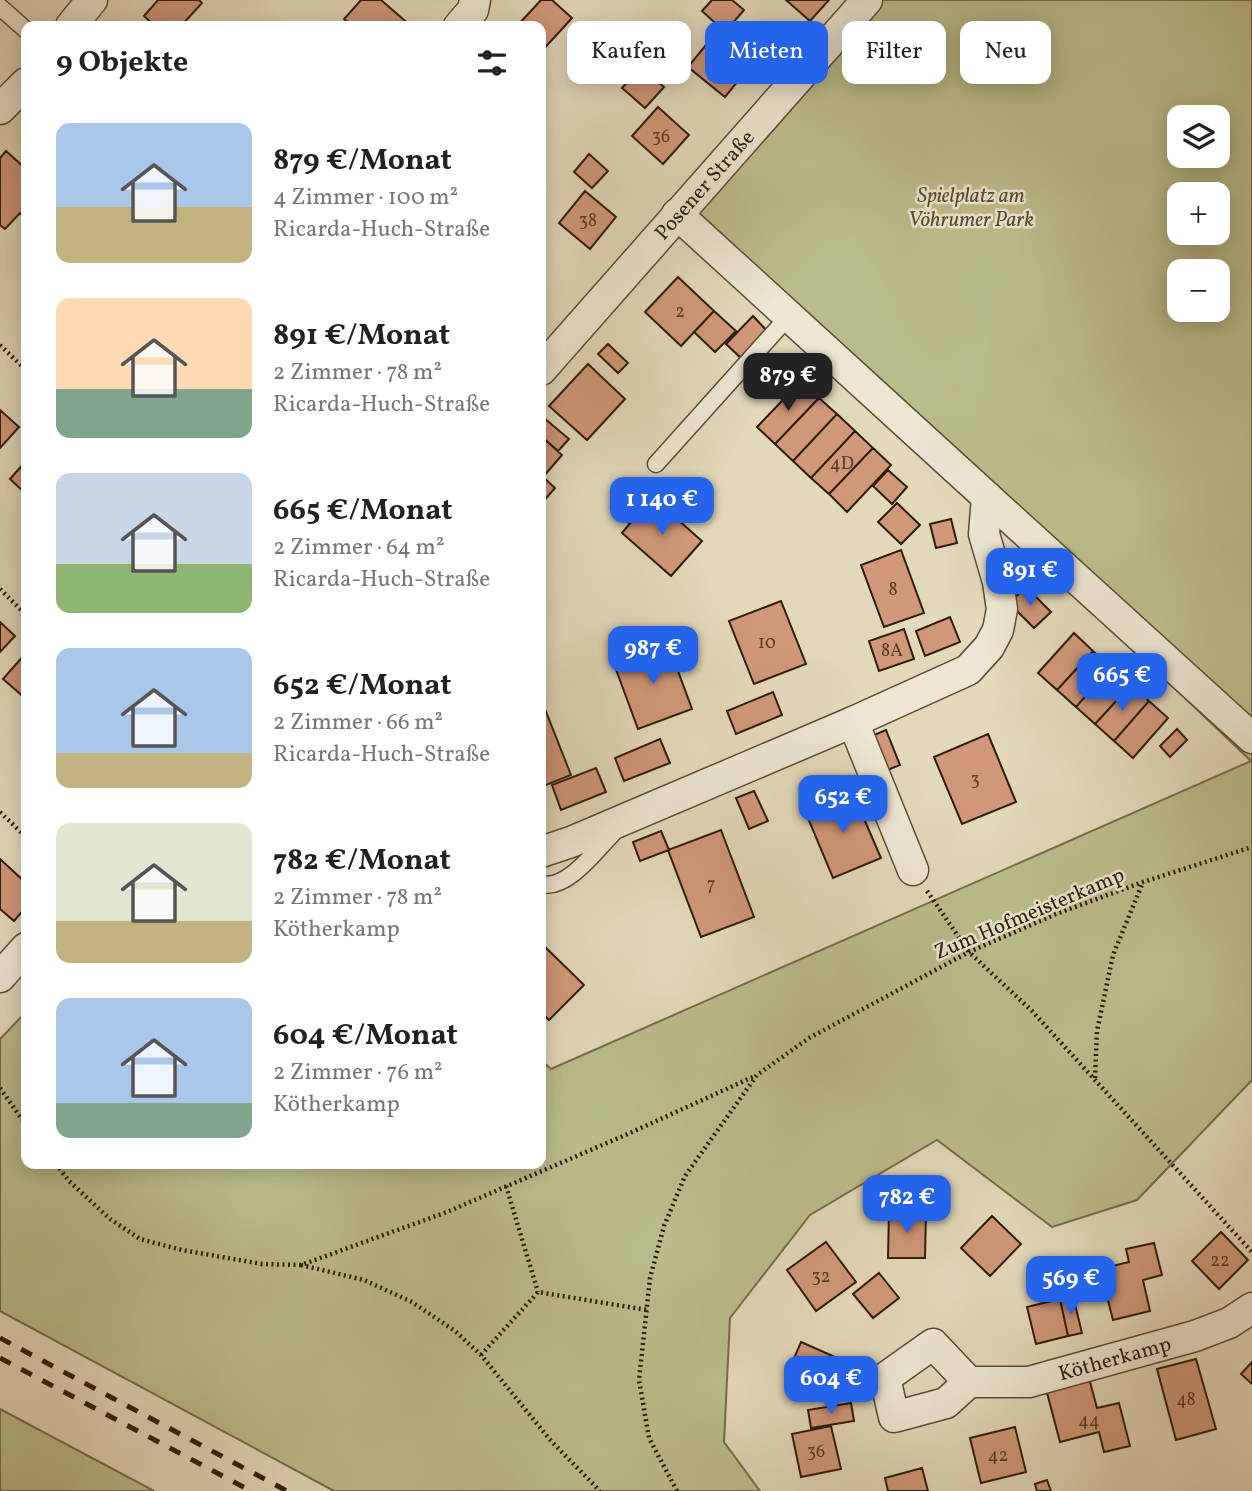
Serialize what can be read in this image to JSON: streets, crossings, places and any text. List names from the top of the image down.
{
  "streets": {
    "street": ["Posener Straße", "Kötherkamp"],
    "path": ["Zum Hofmeisterkamp"]
  },
  "parks": ["Spielplatz am Vöhrumer Park"],
  "house_numbers": [
    "36",
    "38",
    "2",
    "4D",
    "8",
    "10",
    "8A",
    "3",
    "7",
    "22",
    "32",
    "48",
    "44",
    "36",
    "42"
  ],
  "page": {
    "chip": [
      "Kaufen",
      "Mieten",
      "Filter",
      "Neu"
    ],
    "heading": "9 Objekte",
    "map_buttons": ["+", "−"],
    "list": [
      {
        "name": "879 €/Monat",
        "note": "4 Zimmer · 100 m² · Ricarda-Huch-Straße"
      },
      {
        "name": "891 €/Monat",
        "note": "2 Zimmer · 78 m² · Ricarda-Huch-Straße"
      },
      {
        "name": "665 €/Monat",
        "note": "2 Zimmer · 64 m² · Ricarda-Huch-Straße"
      },
      {
        "name": "652 €/Monat",
        "note": "2 Zimmer · 66 m² · Ricarda-Huch-Straße"
      },
      {
        "name": "782 €/Monat",
        "note": "2 Zimmer · 78 m² · Kötherkamp"
      },
      {
        "name": "604 €/Monat",
        "note": "2 Zimmer · 76 m² · Kötherkamp"
      }
    ],
    "price": [
      "879 €",
      "1 140 €",
      "891 €",
      "987 €",
      "665 €",
      "652 €",
      "782 €",
      "569 €",
      "604 €"
    ]
  }
}
